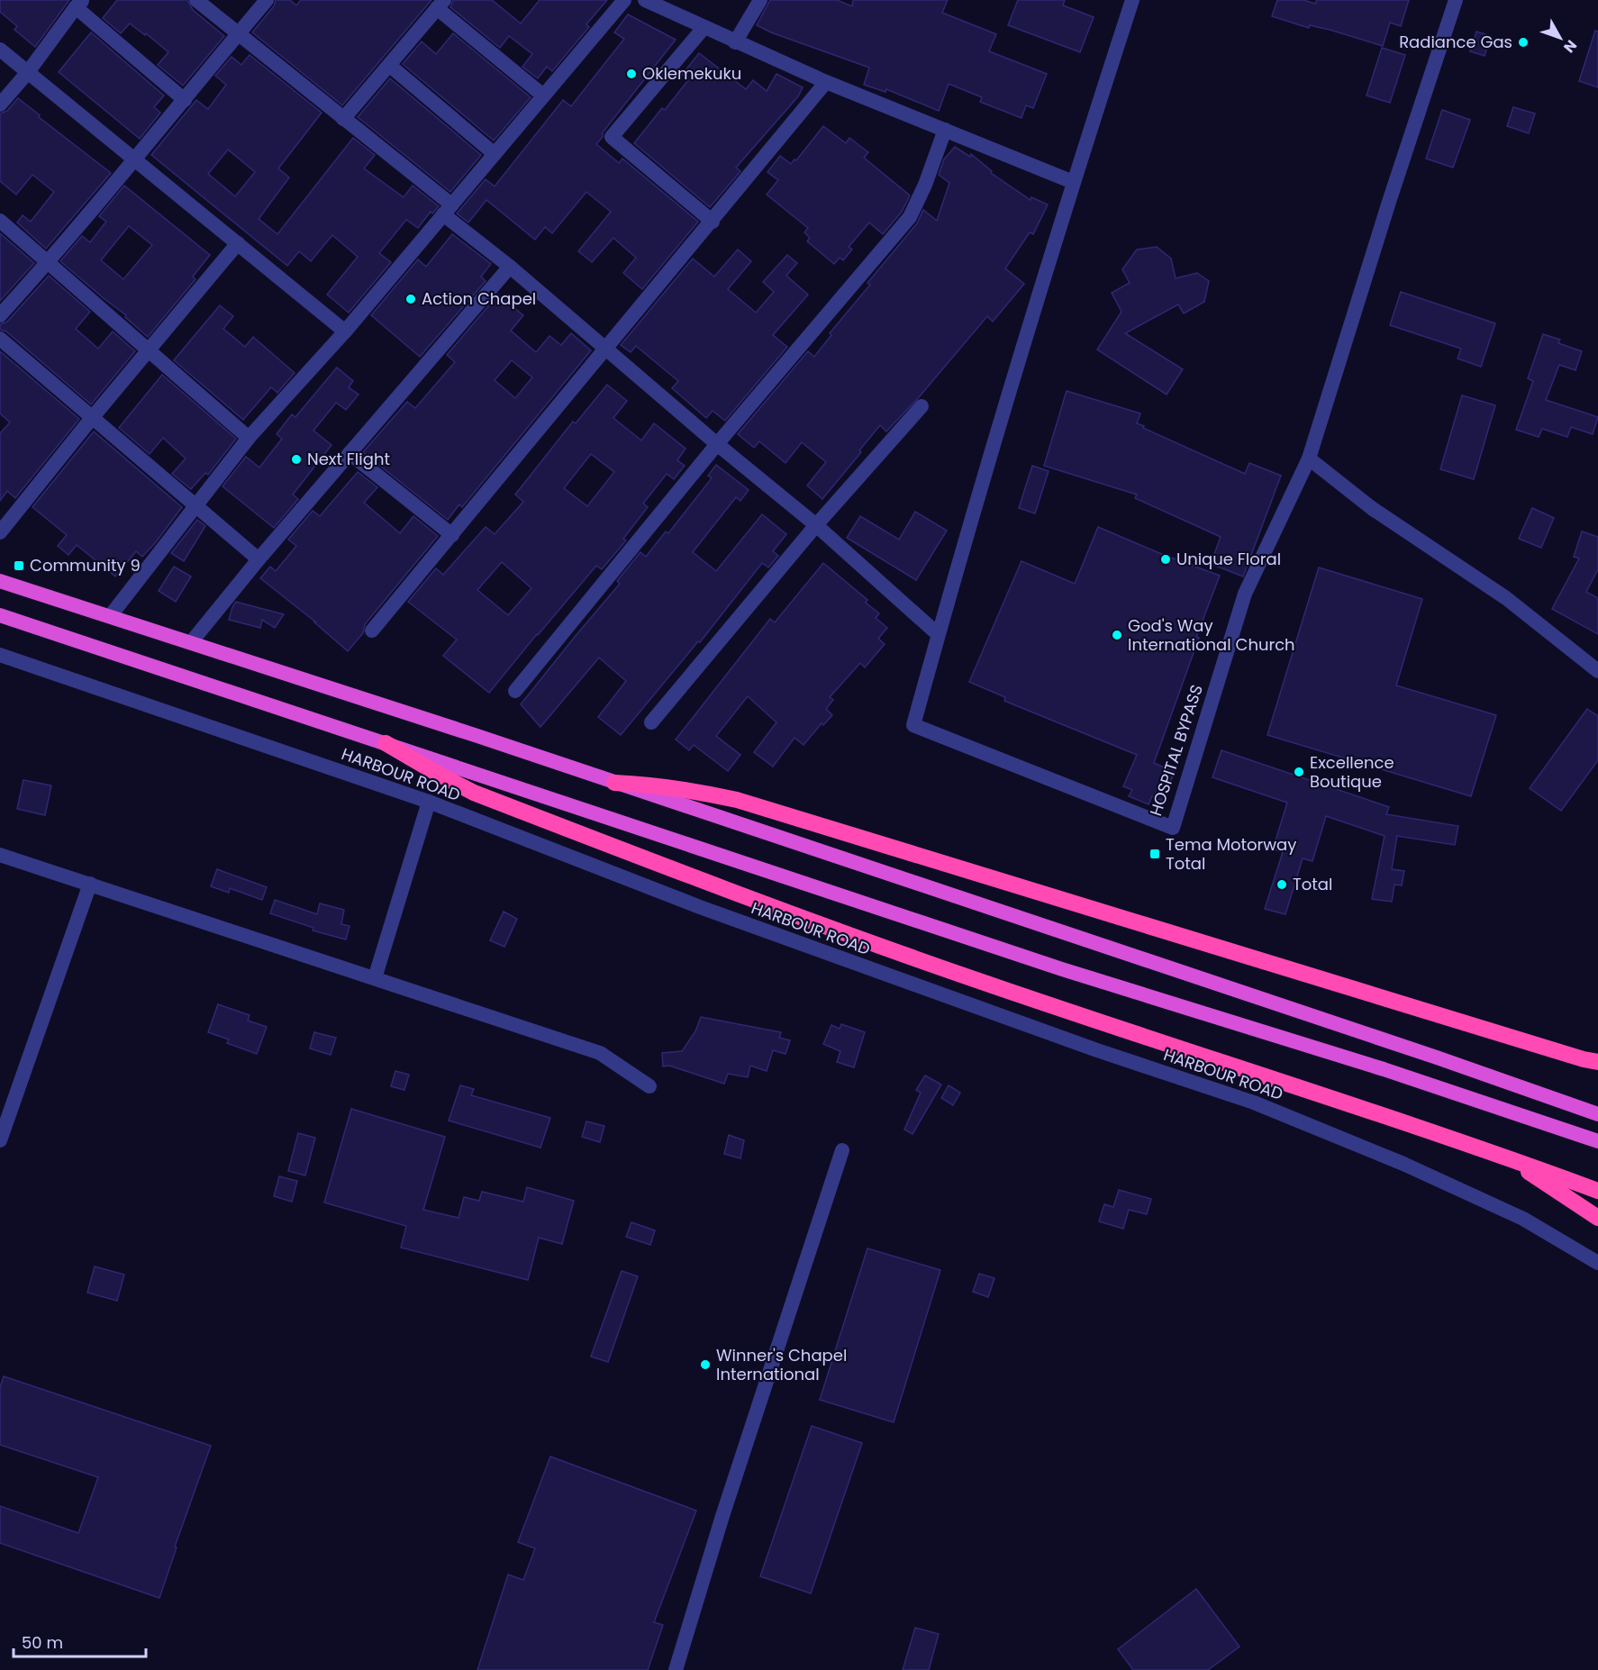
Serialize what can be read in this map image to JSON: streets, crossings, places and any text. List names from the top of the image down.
{
  "streets": {
    "highway": ["HARBOUR ROAD"],
    "street": ["HOSPITAL BYPASS"]
  },
  "places": {
    "other": [
      "Radiance Gas",
      "Oklemekuku",
      "Action Chapel",
      "Next Flight",
      "Unique Floral",
      "God's Way International Church",
      "Excellence Boutique",
      "Total",
      "Winner's Chapel International"
    ],
    "transit": ["Community 9", "Tema Motorway Total"]
  },
  "scale_bar": "50 m",
  "north": "bottom right"
}
